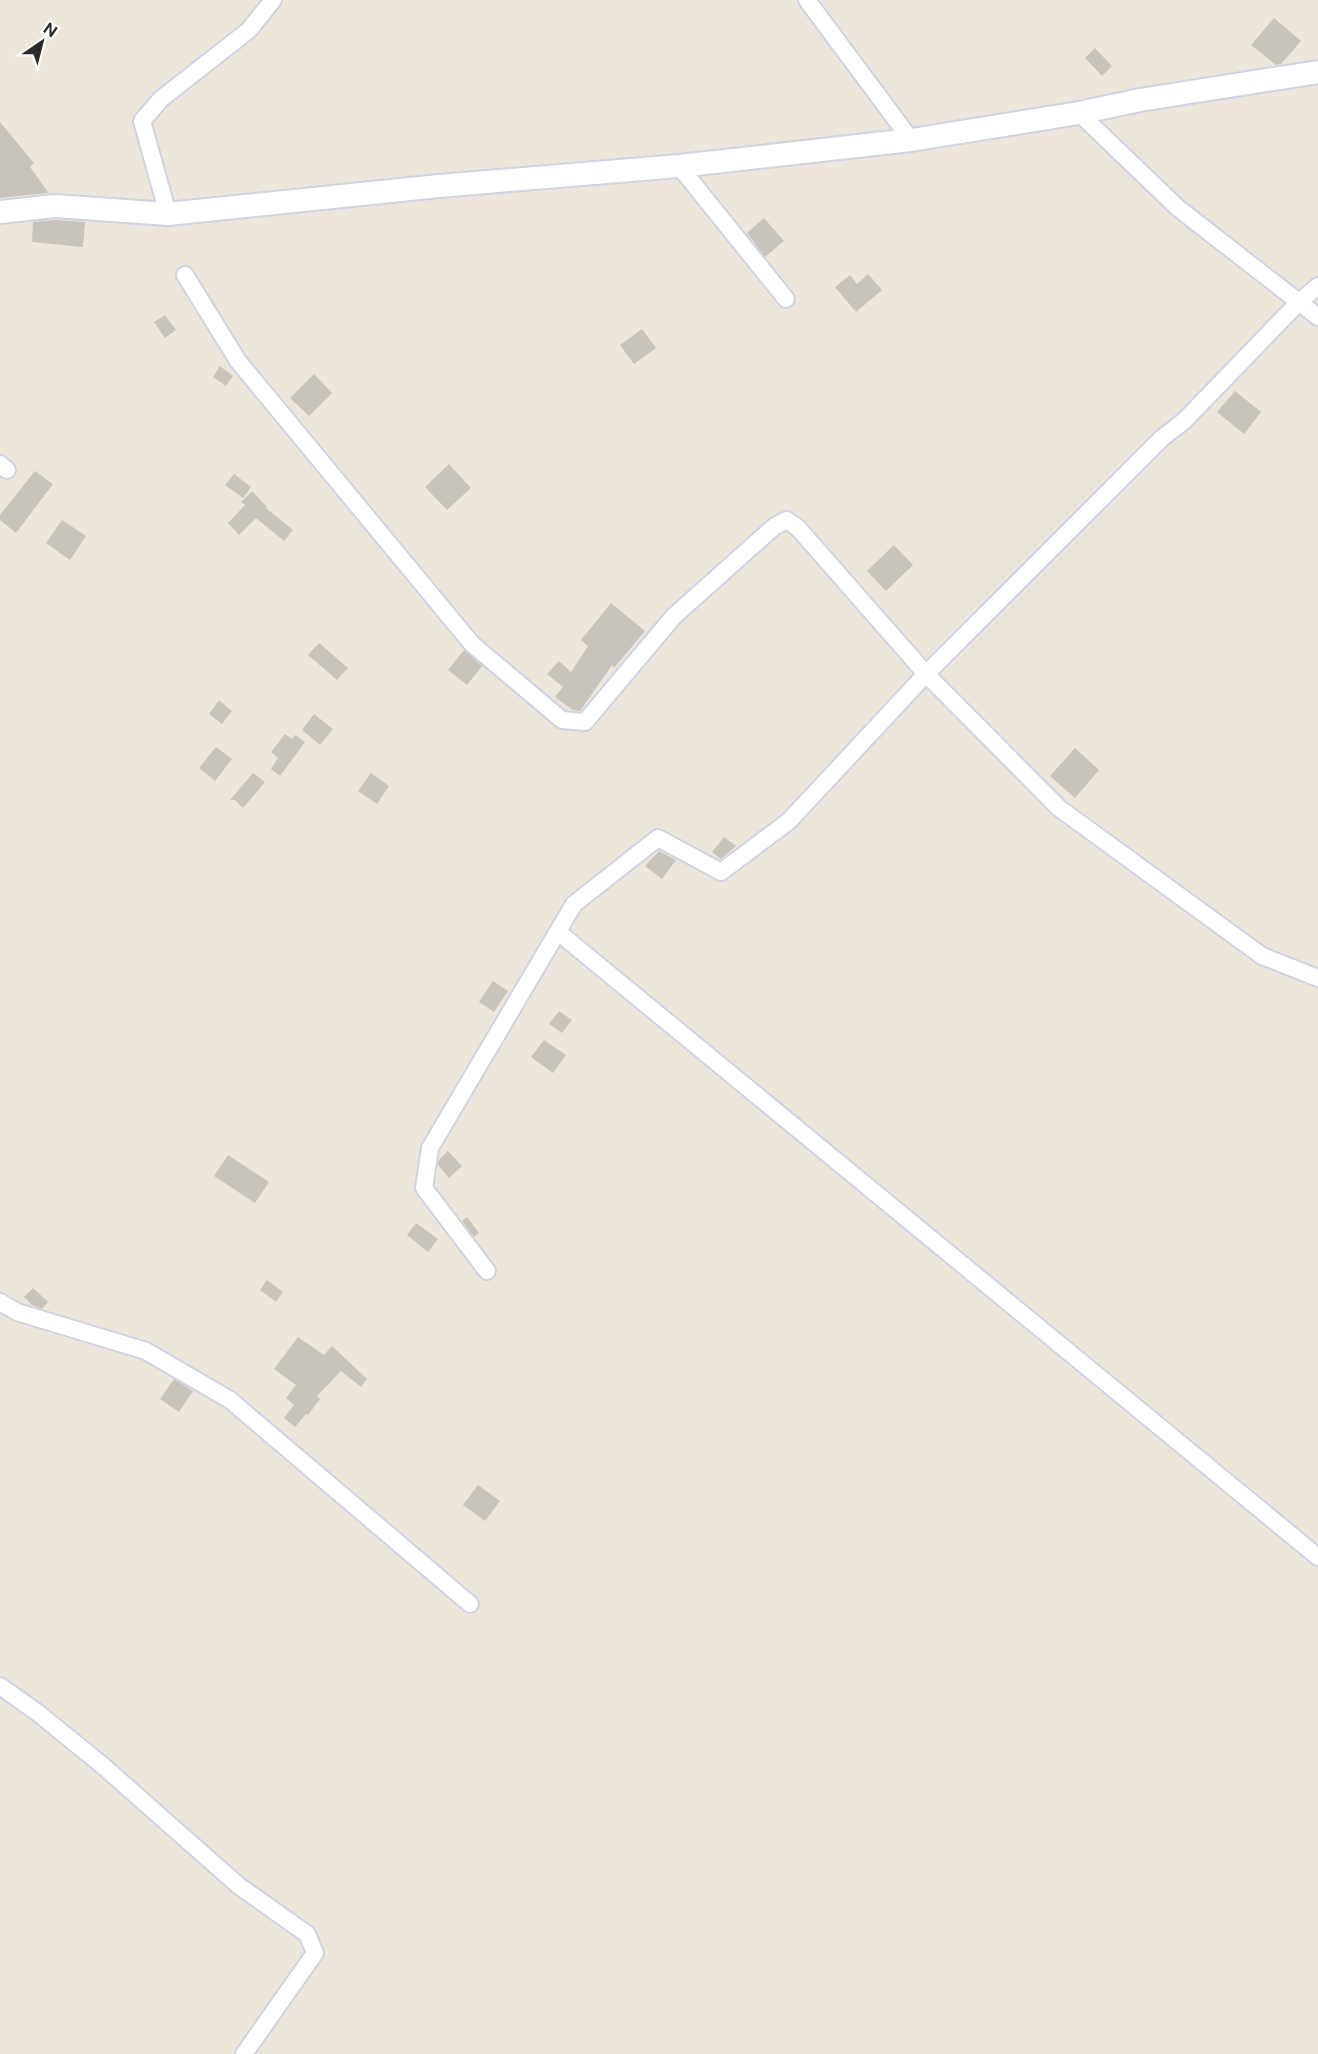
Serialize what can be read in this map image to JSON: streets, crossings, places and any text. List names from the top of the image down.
{
  "north": "top right"
}
